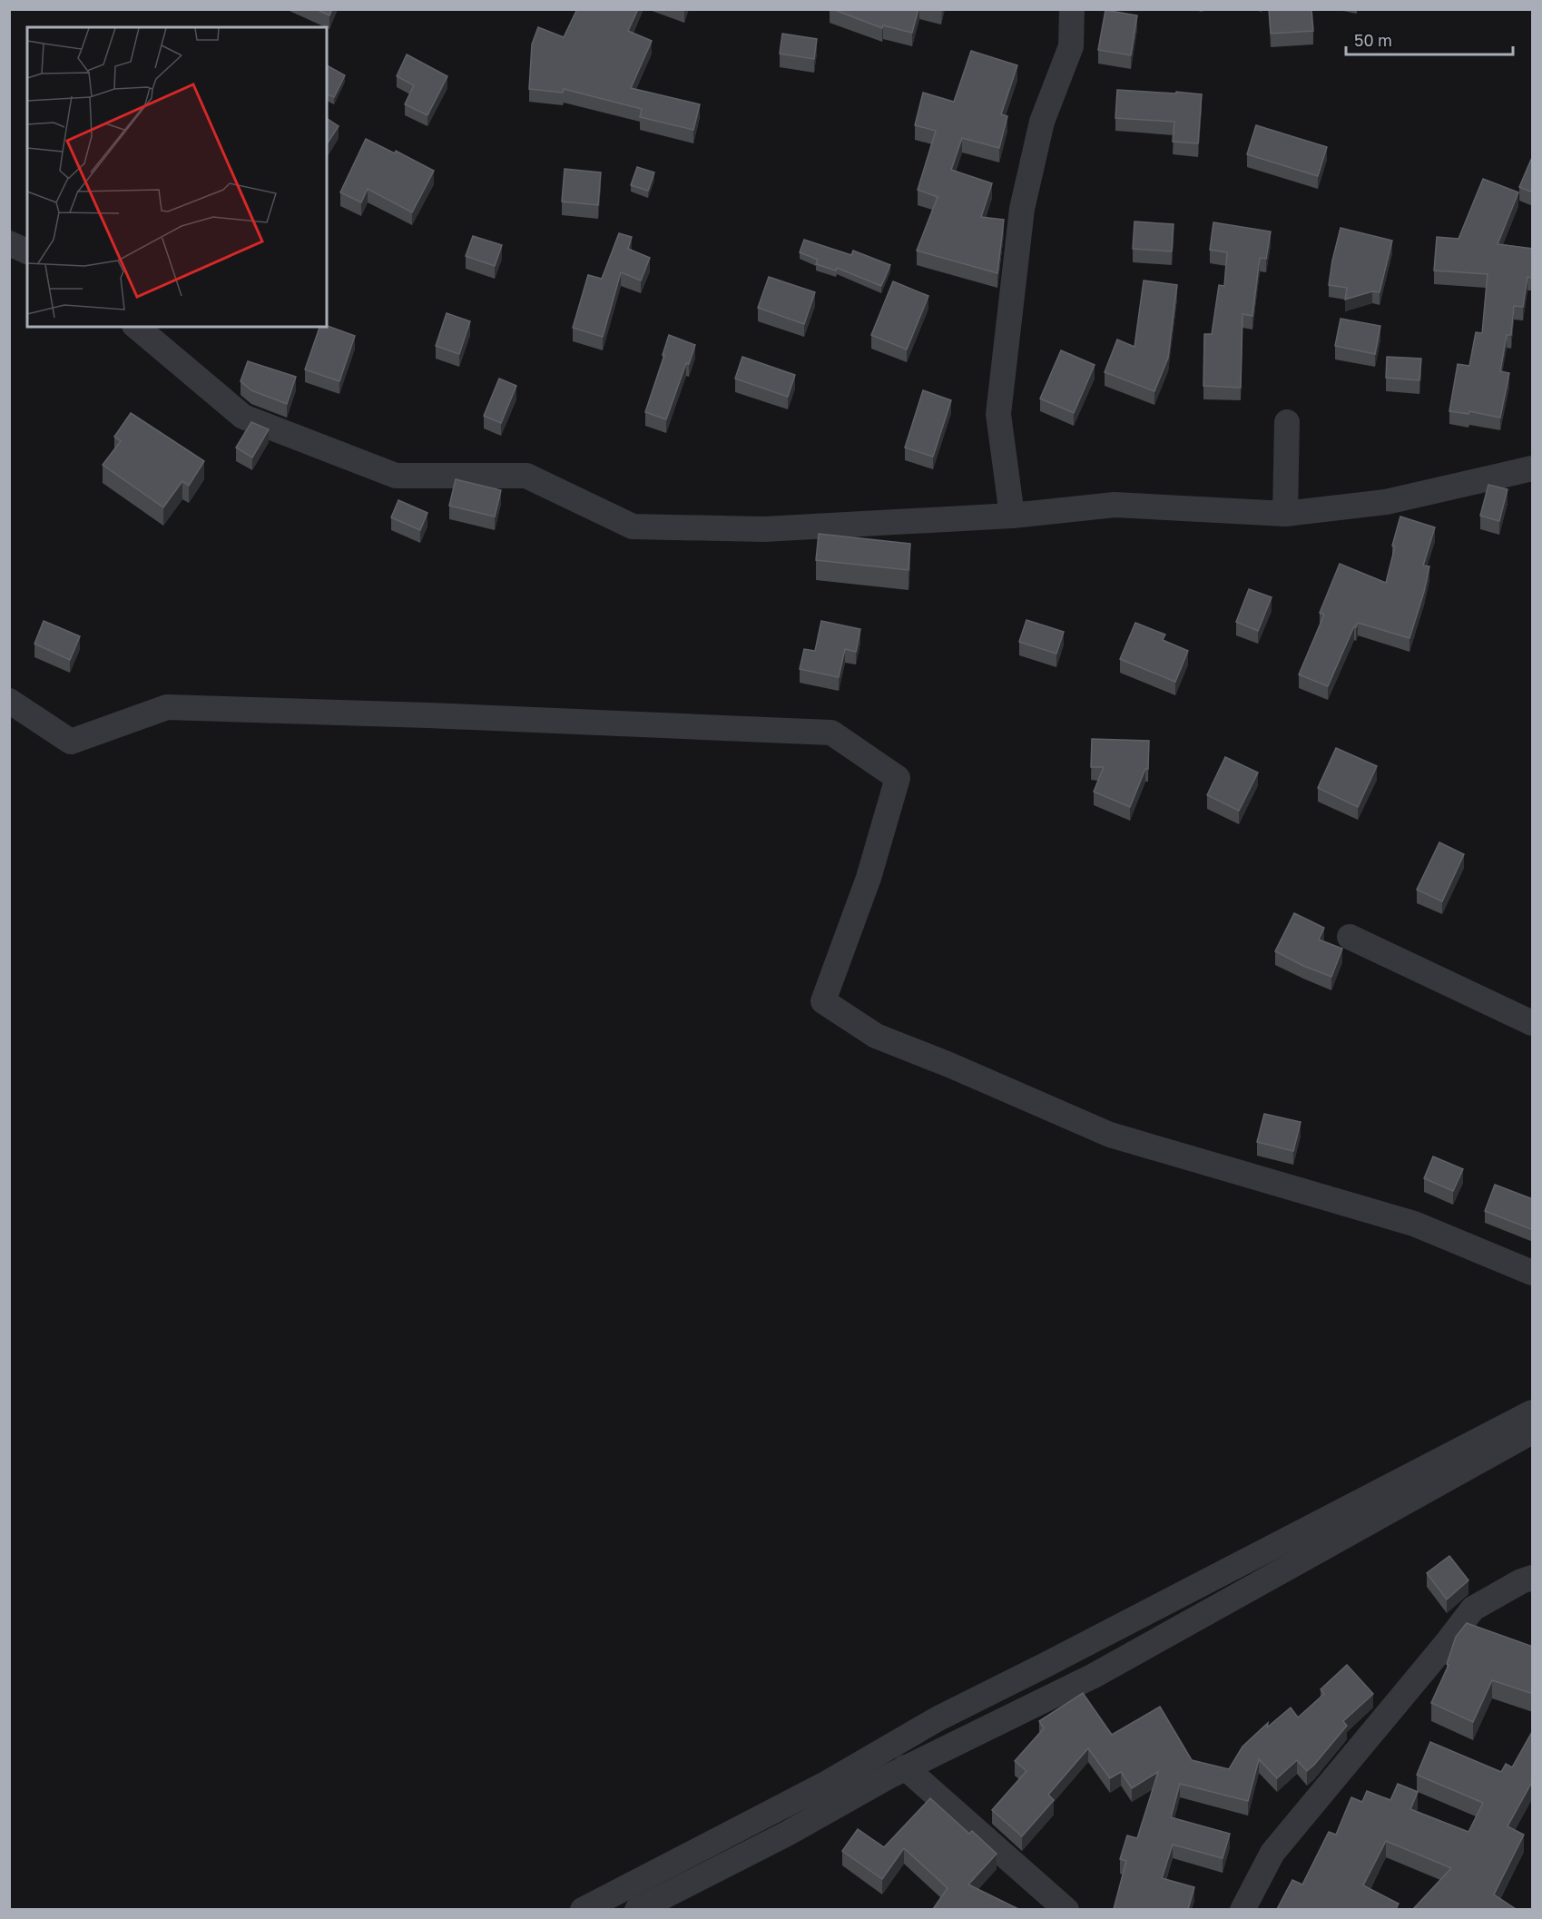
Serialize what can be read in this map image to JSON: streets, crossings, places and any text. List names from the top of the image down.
{
  "scale_bar": "50 m"
}
